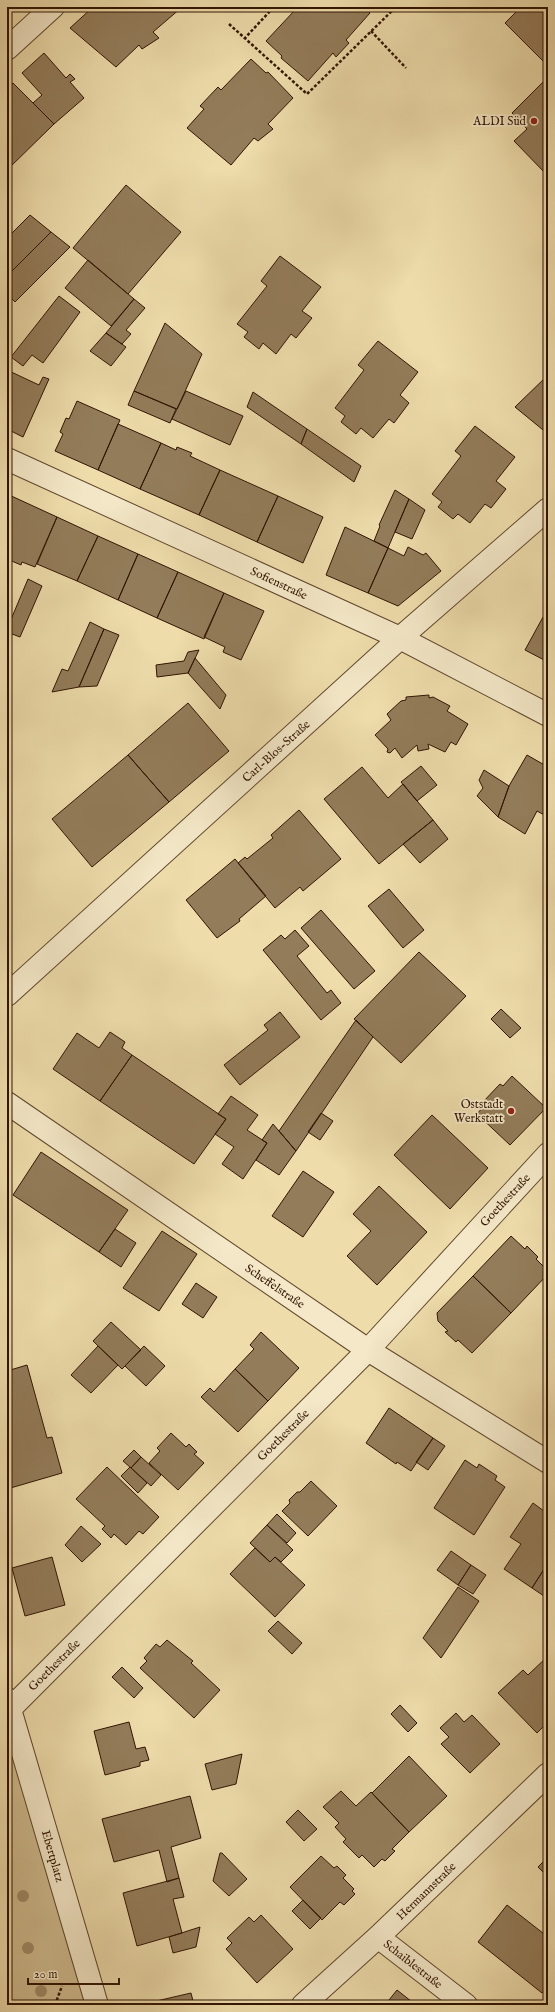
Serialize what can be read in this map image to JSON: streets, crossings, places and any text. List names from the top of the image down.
{
  "streets": {
    "street": [
      "Sofienstraße",
      "Carl-Blos-Straße",
      "Goethestraße",
      "Scheffelstraße",
      "Ebertplatz",
      "Hermannstraße",
      "Schaiblestraße"
    ]
  },
  "crossings": [
    ["Sofienstraße", "Carl-Blos-Straße"],
    ["Goethestraße", "Scheffelstraße"],
    ["Goethestraße", "Ebertplatz"],
    ["Hermannstraße", "Schaiblestraße"]
  ],
  "places": ["ALDI Süd", "Oststadt Werkstatt"],
  "scale_bar": "20 m"
}
